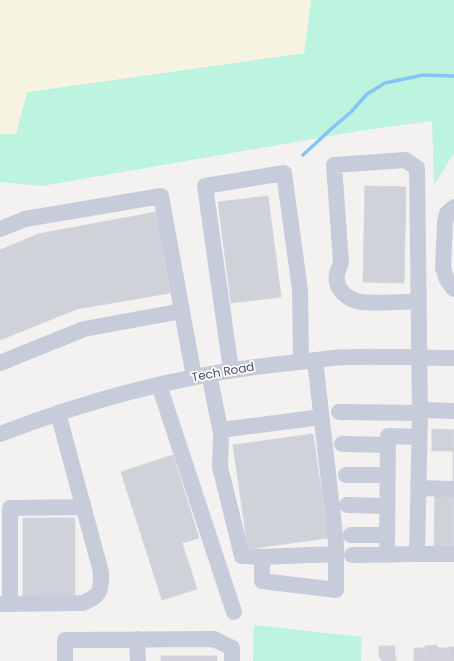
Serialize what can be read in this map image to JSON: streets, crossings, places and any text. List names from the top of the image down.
{
  "streets": {
    "street": ["Tech Road"]
  }
}
